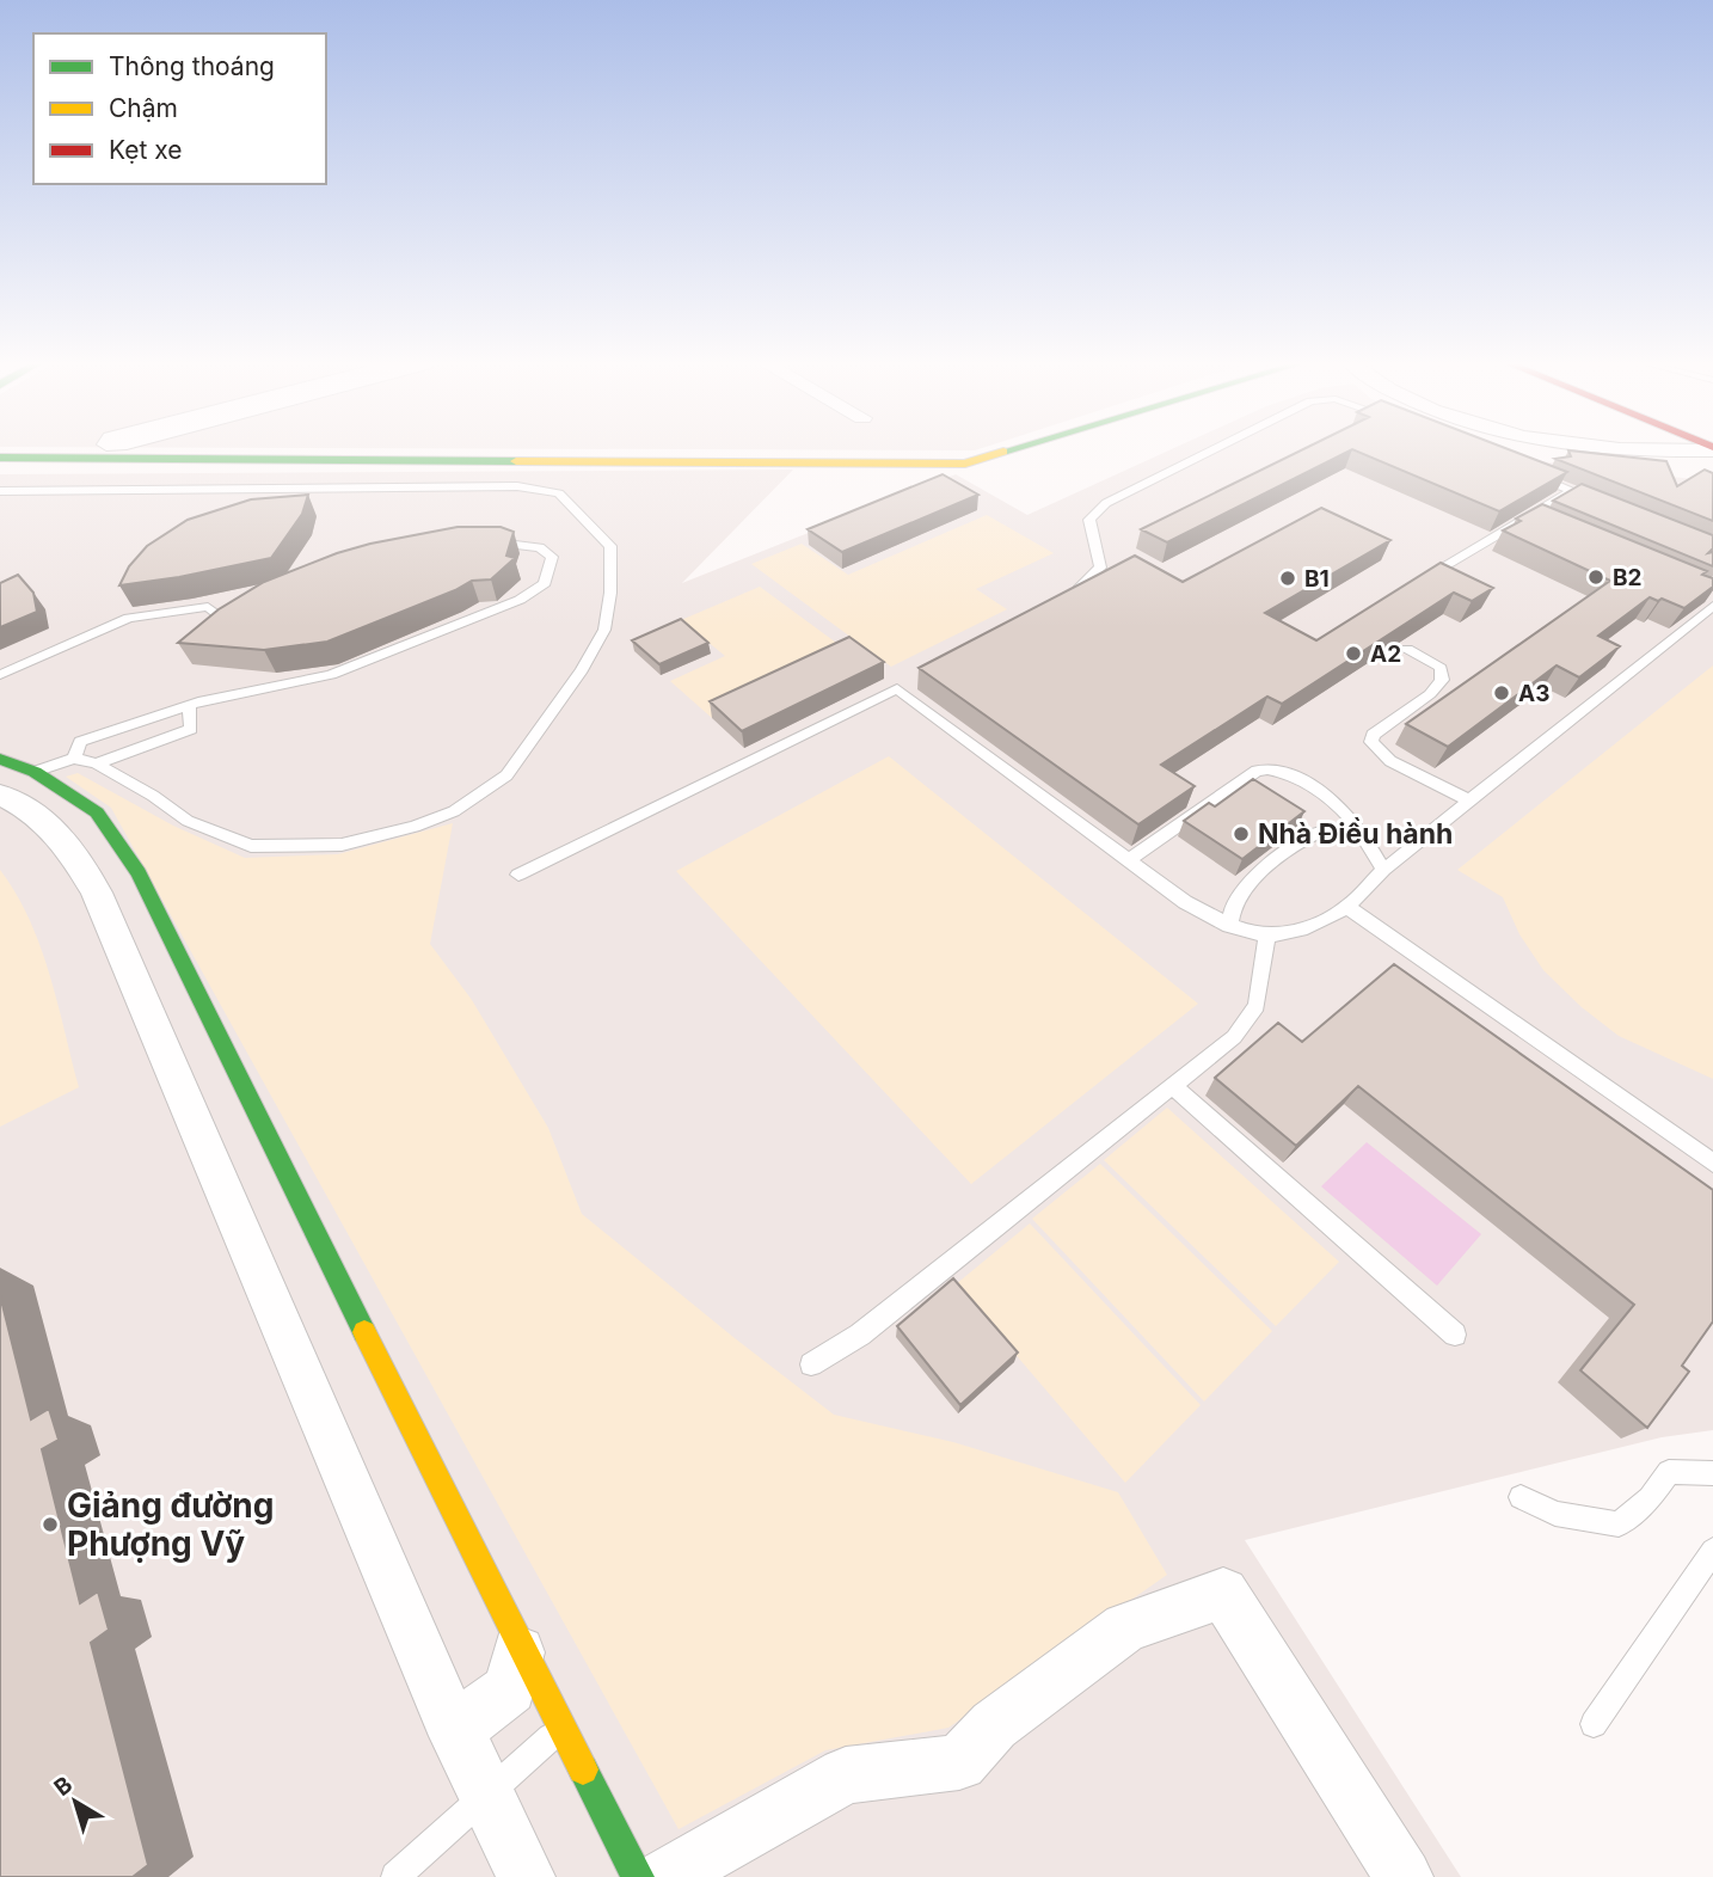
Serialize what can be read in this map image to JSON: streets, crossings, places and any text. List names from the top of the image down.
{
  "places": [
    "B2",
    "B1",
    "A2",
    "A3",
    "Nhà Điều hành",
    "Giảng đường Phượng Vỹ"
  ],
  "legend": ["Thông thoáng", "Chậm", "Kẹt xe"],
  "north": "top left"
}
